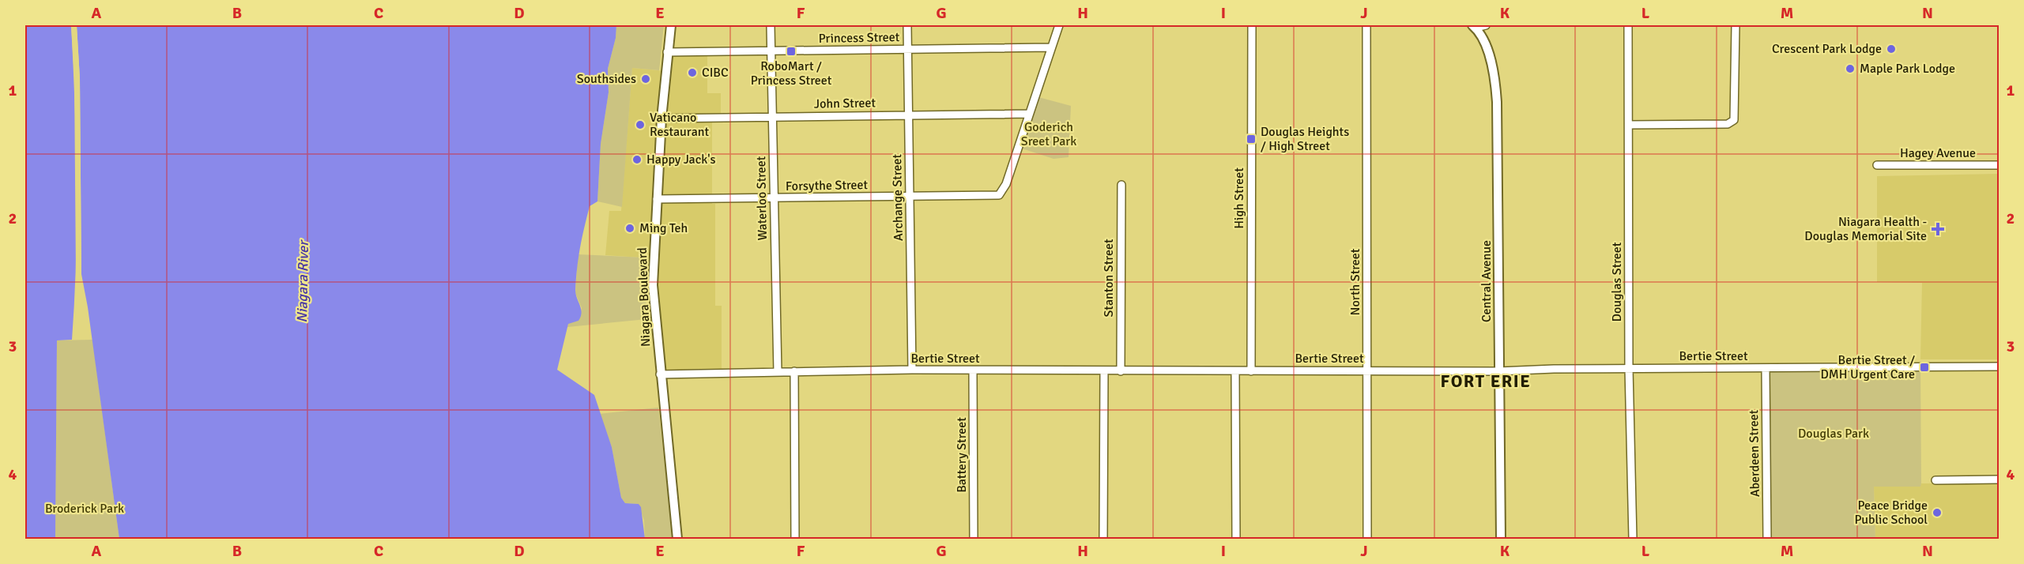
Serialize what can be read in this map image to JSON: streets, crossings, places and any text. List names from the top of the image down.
{
  "streets": {
    "main road": ["Central Avenue", "Niagara Boulevard"],
    "street": [
      "Princess Street",
      "John Street",
      "Hagey Avenue",
      "Forsythe Street",
      "Archange Street",
      "Waterloo Street",
      "High Street",
      "Stanton Street",
      "North Street",
      "Douglas Street",
      "Bertie Street",
      "Aberdeen Street",
      "Battery Street"
    ]
  },
  "crossings": [
    ["Princess Street", "Archange Street"],
    ["Princess Street", "Waterloo Street"],
    ["Princess Street", "Niagara Boulevard"],
    ["John Street", "Forsythe Street"],
    ["John Street", "Archange Street"],
    ["John Street", "Waterloo Street"],
    ["John Street", "Niagara Boulevard"],
    ["Forsythe Street", "Archange Street"],
    ["Forsythe Street", "Waterloo Street"],
    ["Forsythe Street", "Niagara Boulevard"],
    ["Archange Street", "Bertie Street"],
    ["Waterloo Street", "Bertie Street"],
    ["High Street", "Bertie Street"],
    ["Stanton Street", "Bertie Street"],
    ["Central Avenue", "Bertie Street"],
    ["North Street", "Bertie Street"],
    ["Douglas Street", "Bertie Street"],
    ["Niagara Boulevard", "Bertie Street"],
    ["Bertie Street", "Aberdeen Street"],
    ["Bertie Street", "Battery Street"]
  ],
  "districts": ["FORT ERIE"],
  "water": ["Niagara River"],
  "parks": ["Goderich Sreet Park", "Douglas Park", "Broderick Park"],
  "places": {
    "other": [
      "Crescent Park Lodge",
      "Maple Park Lodge",
      "CIBC",
      "Southsides",
      "Vaticano Restaurant",
      "Happy Jack's",
      "Ming Teh",
      "Peace Bridge Public School"
    ],
    "transit": ["RoboMart / Princess Street", "Douglas Heights / High Street", "Bertie Street / DMH Urgent Care"],
    "health": ["Niagara Health - Douglas Memorial Site"]
  },
  "grid": {
    "columns": [
      "A",
      "B",
      "C",
      "D",
      "E",
      "F",
      "G",
      "H",
      "I",
      "J",
      "K",
      "L",
      "M",
      "N"
    ],
    "rows": [
      "1",
      "2",
      "3",
      "4"
    ]
  }
}
